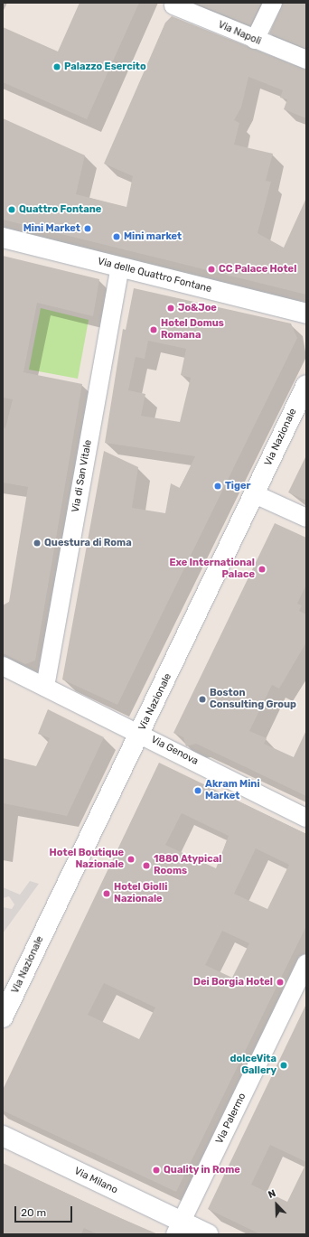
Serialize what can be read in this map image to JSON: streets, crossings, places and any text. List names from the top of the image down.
{
  "streets": {
    "street": [
      "Via Napoli",
      "Via delle Quattro Fontane",
      "Via Nazionale",
      "Via di San Vitale",
      "Via Genova",
      "Via Palermo",
      "Via Milano"
    ]
  },
  "crossings": [
    ["Via delle Quattro Fontane", "Via di San Vitale"],
    ["Via Nazionale", "Via Genova"],
    ["Via di San Vitale", "Via Genova"],
    ["Via Palermo", "Via Milano"]
  ],
  "places": [
    "Palazzo Esercito",
    "Quattro Fontane",
    "Mini Market",
    "Mini market",
    "CC Palace Hotel",
    "Jo&Joe",
    "Hotel Domus Romana",
    "Tiger",
    "Questura di Roma",
    "Exe International Palace",
    "Boston Consulting Group",
    "Akram Mini Market",
    "Hotel Boutique Nazionale",
    "1880 Atypical Rooms",
    "Hotel Giolli Nazionale",
    "Dei Borgia Hotel",
    "dolceVita Gallery",
    "Quality in Rome"
  ],
  "scale_bar": "20 m",
  "north": "top left"
}
